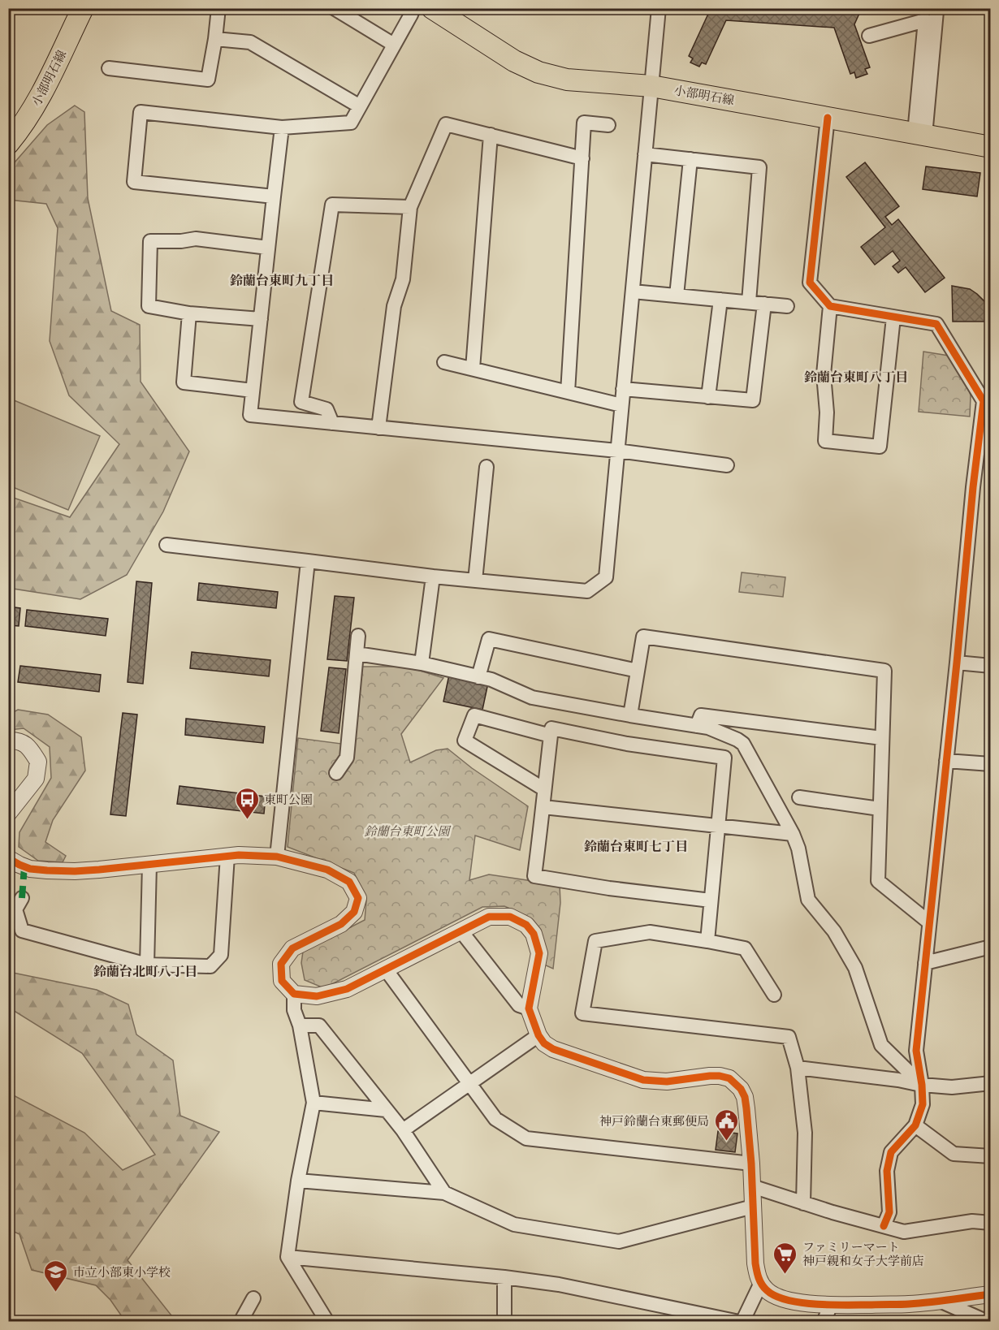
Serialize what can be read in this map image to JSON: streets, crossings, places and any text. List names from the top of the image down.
{
  "streets": {
    "main road": ["小部明石線"]
  },
  "districts": [
    "鈴蘭台東町九丁目",
    "鈴蘭台東町八丁目",
    "鈴蘭台東町七丁目",
    "鈴蘭台北町八丁目"
  ],
  "parks": ["鈴蘭台東町公園"],
  "places": {
    "bus stop": ["東町公園"],
    "public building": ["神戸鈴蘭台東郵便局"],
    "supermarket": ["ファミリーマート 神戸親和女子大学前店"],
    "school or university": ["市立小部東小学校"]
  }
}
